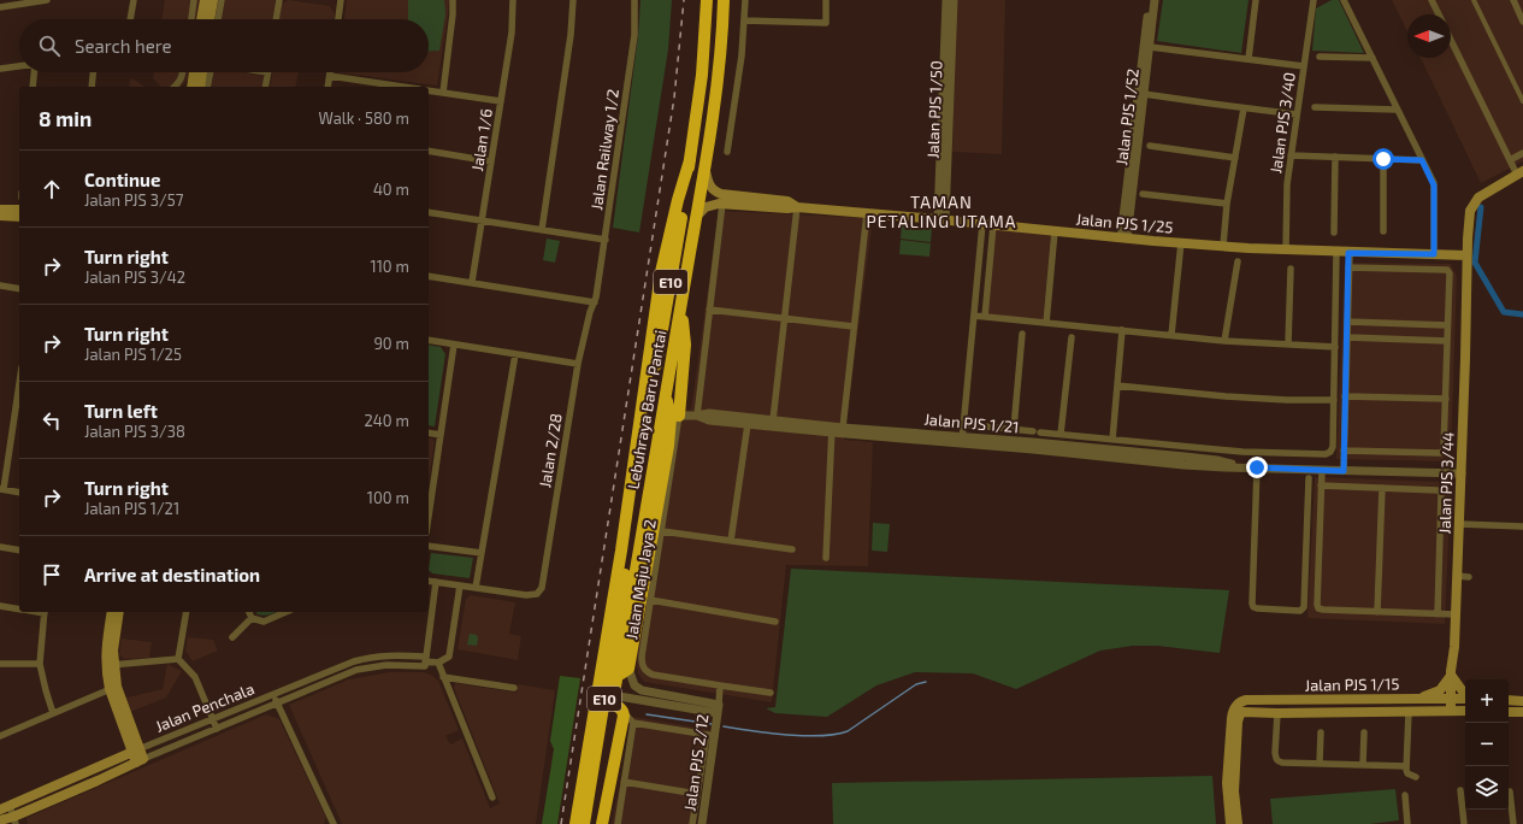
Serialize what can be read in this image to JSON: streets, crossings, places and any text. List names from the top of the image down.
{
  "streets": {
    "highway": ["E10", "Lebuhraya Baru Pantai"],
    "main road": [
      "Jalan PJS 1/25",
      "Jalan PJS 3/44",
      "Jalan PJS 1/15",
      "Jalan Penchala"
    ],
    "street": [
      "Jalan PJS 1/50",
      "Jalan PJS 1/52",
      "Jalan PJS 3/40",
      "Jalan 1/6",
      "Jalan Railway 1/2",
      "Jalan PJS 1/21",
      "Jalan 2/28",
      "Jalan Maju Jaya 2",
      "Jalan PJS 2/12"
    ]
  },
  "crossings": [
    ["Jalan PJS 1/50", "Jalan PJS 1/25"],
    ["Jalan PJS 1/52", "Jalan PJS 1/25"],
    ["Jalan PJS 3/40", "Jalan PJS 1/25"],
    ["Jalan Railway 1/2", "Jalan 2/28"],
    ["Jalan PJS 1/25", "Lebuhraya Baru Pantai"],
    ["Jalan PJS 1/25", "Jalan PJS 3/44"],
    ["Jalan PJS 1/21", "Jalan PJS 3/44"],
    ["Jalan PJS 1/21", "Jalan Maju Jaya 2"],
    ["Jalan PJS 3/44", "Jalan PJS 1/15"]
  ],
  "districts": ["TAMAN PETALING UTAMA"],
  "north": "left",
  "page": {
    "search": "Search here",
    "heading": ["8 min", "Walk · 580 m"],
    "list": [
      ["Continue", "Jalan PJS 3/57", "40 m"],
      ["Turn right", "Jalan PJS 3/42", "110 m"],
      ["Turn right", "Jalan PJS 1/25", "90 m"],
      ["Turn left", "Jalan PJS 3/38", "240 m"],
      ["Turn right", "Jalan PJS 1/21", "100 m"],
      "Arrive at destination"
    ],
    "map_buttons": ["+", "−"]
  }
}
